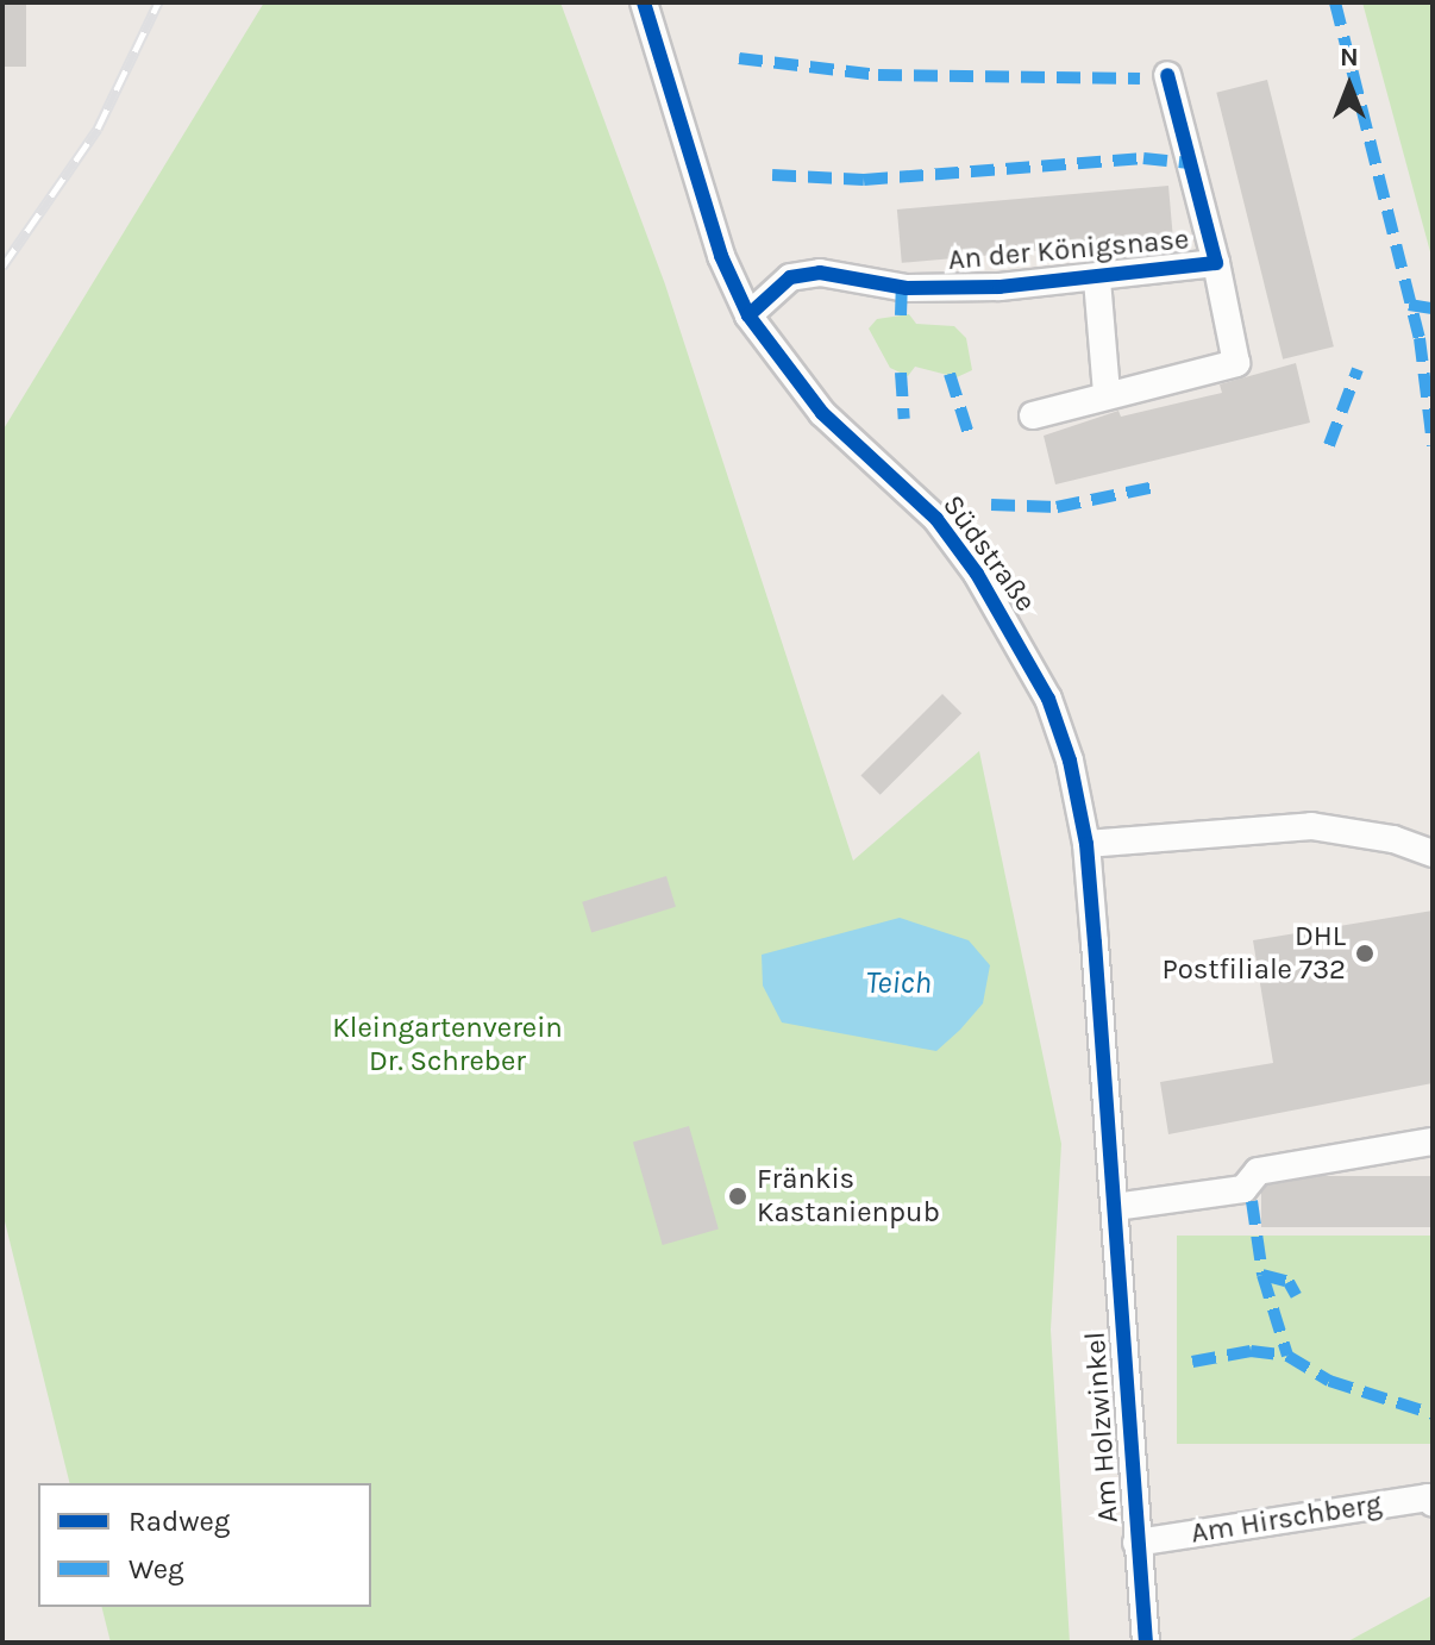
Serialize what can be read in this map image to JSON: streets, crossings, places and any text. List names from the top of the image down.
{
  "streets": {
    "street": [
      "An der Königsnase",
      "Südstraße",
      "Am Holzwinkel",
      "Am Hirschberg"
    ]
  },
  "crossings": [
    ["An der Königsnase", "Südstraße"],
    ["Südstraße", "Am Holzwinkel"],
    ["Am Holzwinkel", "Am Hirschberg"]
  ],
  "water": ["Teich"],
  "parks": ["Kleingartenverein Dr. Schreber"],
  "places": ["DHL Postfiliale 732", "Fränkis Kastanienpub"],
  "legend": ["Radweg", "Weg"],
  "north": "top"
}
